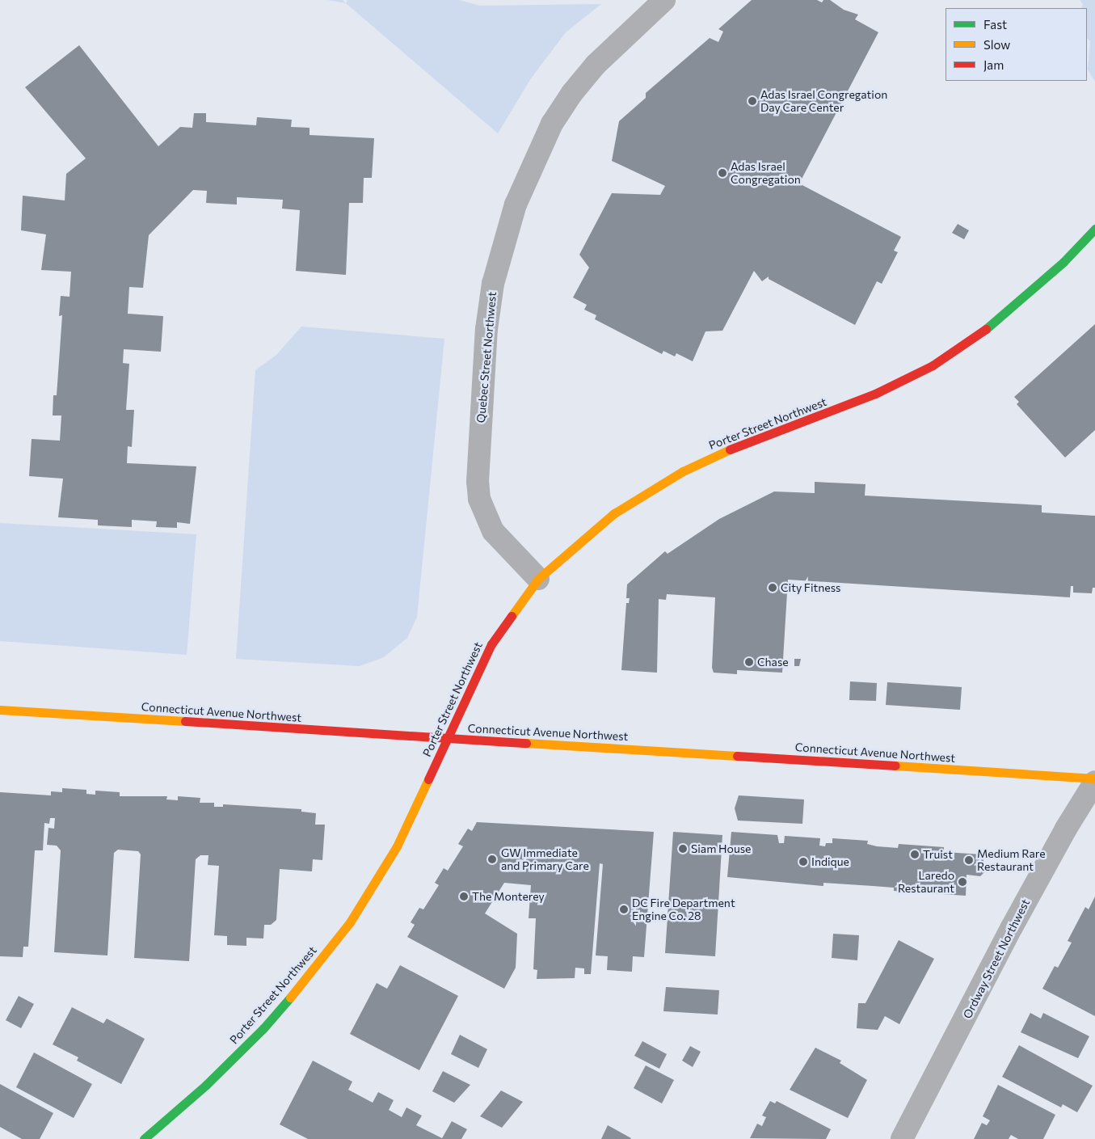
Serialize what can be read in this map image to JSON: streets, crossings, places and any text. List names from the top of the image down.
{
  "streets": {
    "main road": ["Porter Street Northwest", "Connecticut Avenue Northwest"],
    "street": ["Quebec Street Northwest", "Ordway Street Northwest"]
  },
  "crossings": [
    ["Quebec Street Northwest", "Porter Street Northwest"],
    ["Porter Street Northwest", "Connecticut Avenue Northwest"]
  ],
  "places": [
    "Adas Israel Congregation Day Care Center",
    "Adas Israel Congregation",
    "City Fitness",
    "Chase",
    "Siam House",
    "Truist",
    "GW Immediate and Primary Care",
    "Medium Rare Restaurant",
    "Indique",
    "Laredo Restaurant",
    "The Monterey",
    "DC Fire Department Engine Co. 28"
  ],
  "legend": ["Fast", "Slow", "Jam"]
}
